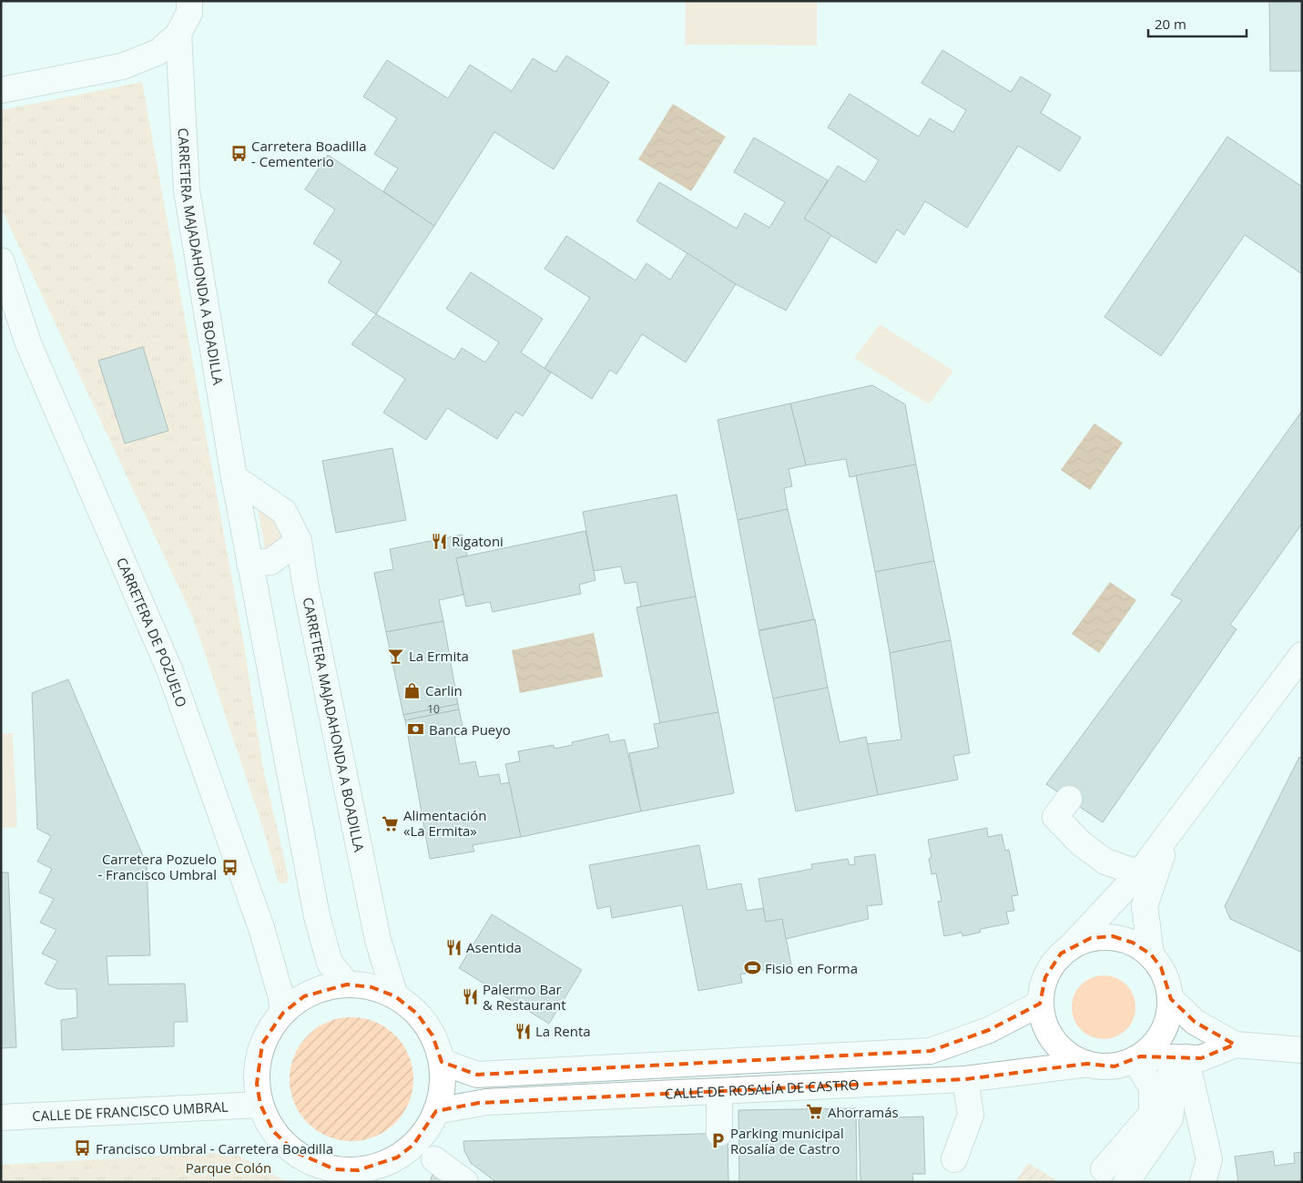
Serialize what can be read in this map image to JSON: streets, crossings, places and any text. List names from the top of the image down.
{
  "streets": {
    "street": [
      "CARRETERA MAJADAHONDA A BOADILLA",
      "CARRETERA DE POZUELO",
      "CALLE DE ROSALÍA DE CASTRO",
      "CALLE DE FRANCISCO UMBRAL"
    ]
  },
  "parks": ["Parque Colón"],
  "places": {
    "bus stop": ["Carretera Boadilla - Cementerio", "Carretera Pozuelo - Francisco Umbral", "Francisco Umbral - Carretera Boadilla"],
    "restaurant": [
      "Rigatoni",
      "Asentida",
      "Palermo Bar & Restaurant",
      "La Renta"
    ],
    "bar": ["La Ermita"],
    "shop": ["Carlin"],
    "bank": ["Banca Pueyo"],
    "supermarket": ["Alimentación «La Ermita»", "Ahorramás"],
    "sports": ["Fisio en Forma"],
    "parking": ["Parking municipal Rosalía de Castro"]
  },
  "house_numbers": ["10"],
  "scale_bar": "20 m"
}
